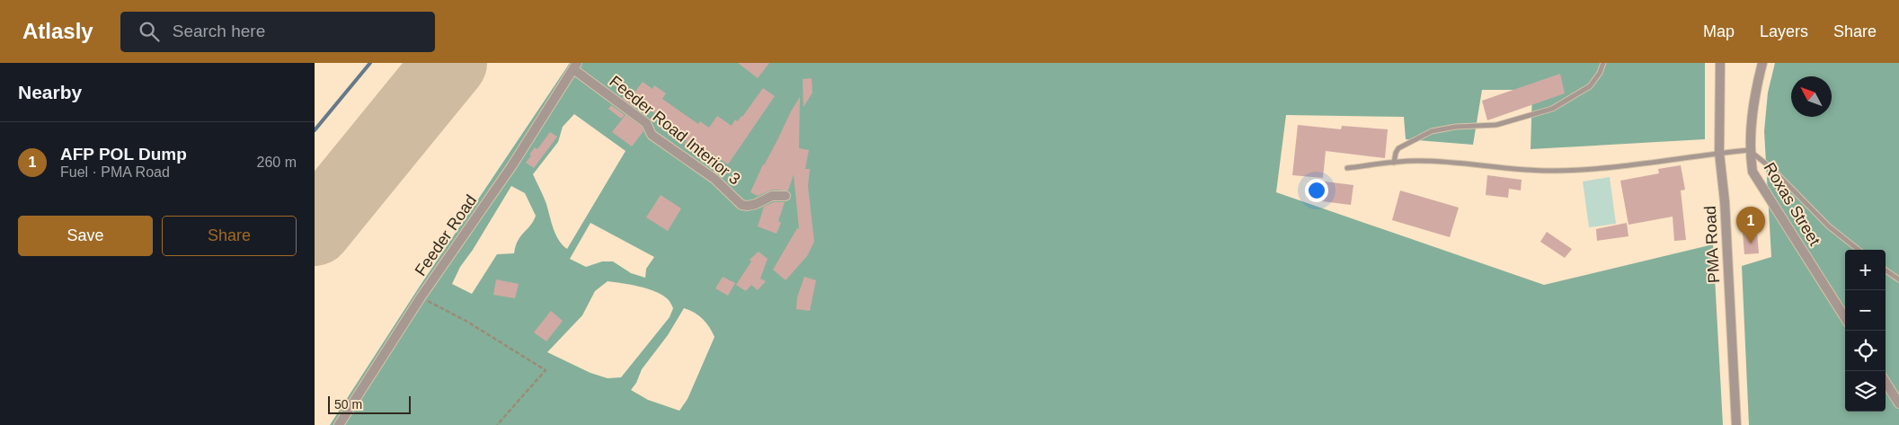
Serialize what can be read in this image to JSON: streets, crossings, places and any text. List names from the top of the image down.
{
  "streets": {
    "street": [
      "Feeder Road Interior 3",
      "Roxas Street",
      "Feeder Road",
      "PMA Road"
    ]
  },
  "crossings": [
    ["Feeder Road Interior 3", "Feeder Road"]
  ],
  "scale_bar": "50 m",
  "north": "top left",
  "page": {
    "header": "Atlasly",
    "search": "Search here",
    "nav": ["Map", "Layers", "Share"],
    "heading": "Nearby",
    "list": [
      {
        "mark": "1",
        "name": "AFP POL Dump",
        "note": "Fuel · PMA Road",
        "value": "260 m"
      }
    ],
    "buttons": ["Save", "Share"],
    "pins": "1",
    "map_buttons": ["+", "−"],
    "scale": "50 m"
  }
}
